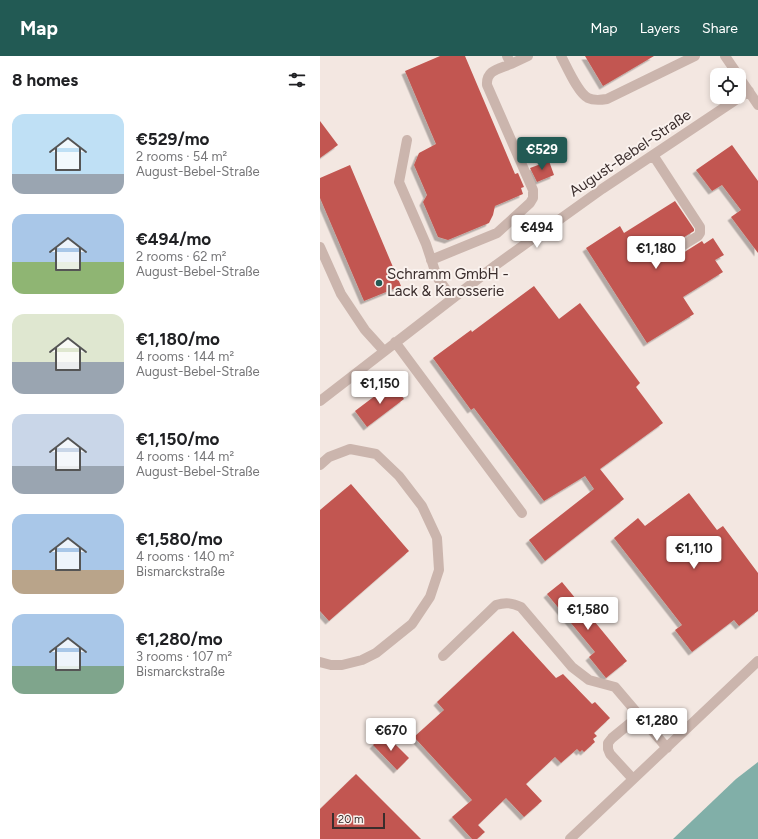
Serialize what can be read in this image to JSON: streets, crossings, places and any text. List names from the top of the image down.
{
  "streets": {
    "street": ["August-Bebel-Straße"]
  },
  "places": ["Schramm GmbH - Lack & Karosserie"],
  "scale_bar": "20 m",
  "page": {
    "header": "Map",
    "nav": ["Map", "Layers", "Share"],
    "heading": "8 homes",
    "list": [
      {
        "name": "€529/mo",
        "note": "2 rooms · 54 m² · August-Bebel-Straße"
      },
      {
        "name": "€494/mo",
        "note": "2 rooms · 62 m² · August-Bebel-Straße"
      },
      {
        "name": "€1,180/mo",
        "note": "4 rooms · 144 m² · August-Bebel-Straße"
      },
      {
        "name": "€1,150/mo",
        "note": "4 rooms · 144 m² · August-Bebel-Straße"
      },
      {
        "name": "€1,580/mo",
        "note": "4 rooms · 140 m² · Bismarckstraße"
      },
      {
        "name": "€1,280/mo",
        "note": "3 rooms · 107 m² · Bismarckstraße"
      }
    ],
    "price": [
      "€529",
      "€494",
      "€1,180",
      "€1,150",
      "€1,110",
      "€1,580",
      "€1,280",
      "€670"
    ],
    "scale": "20 m"
  }
}
